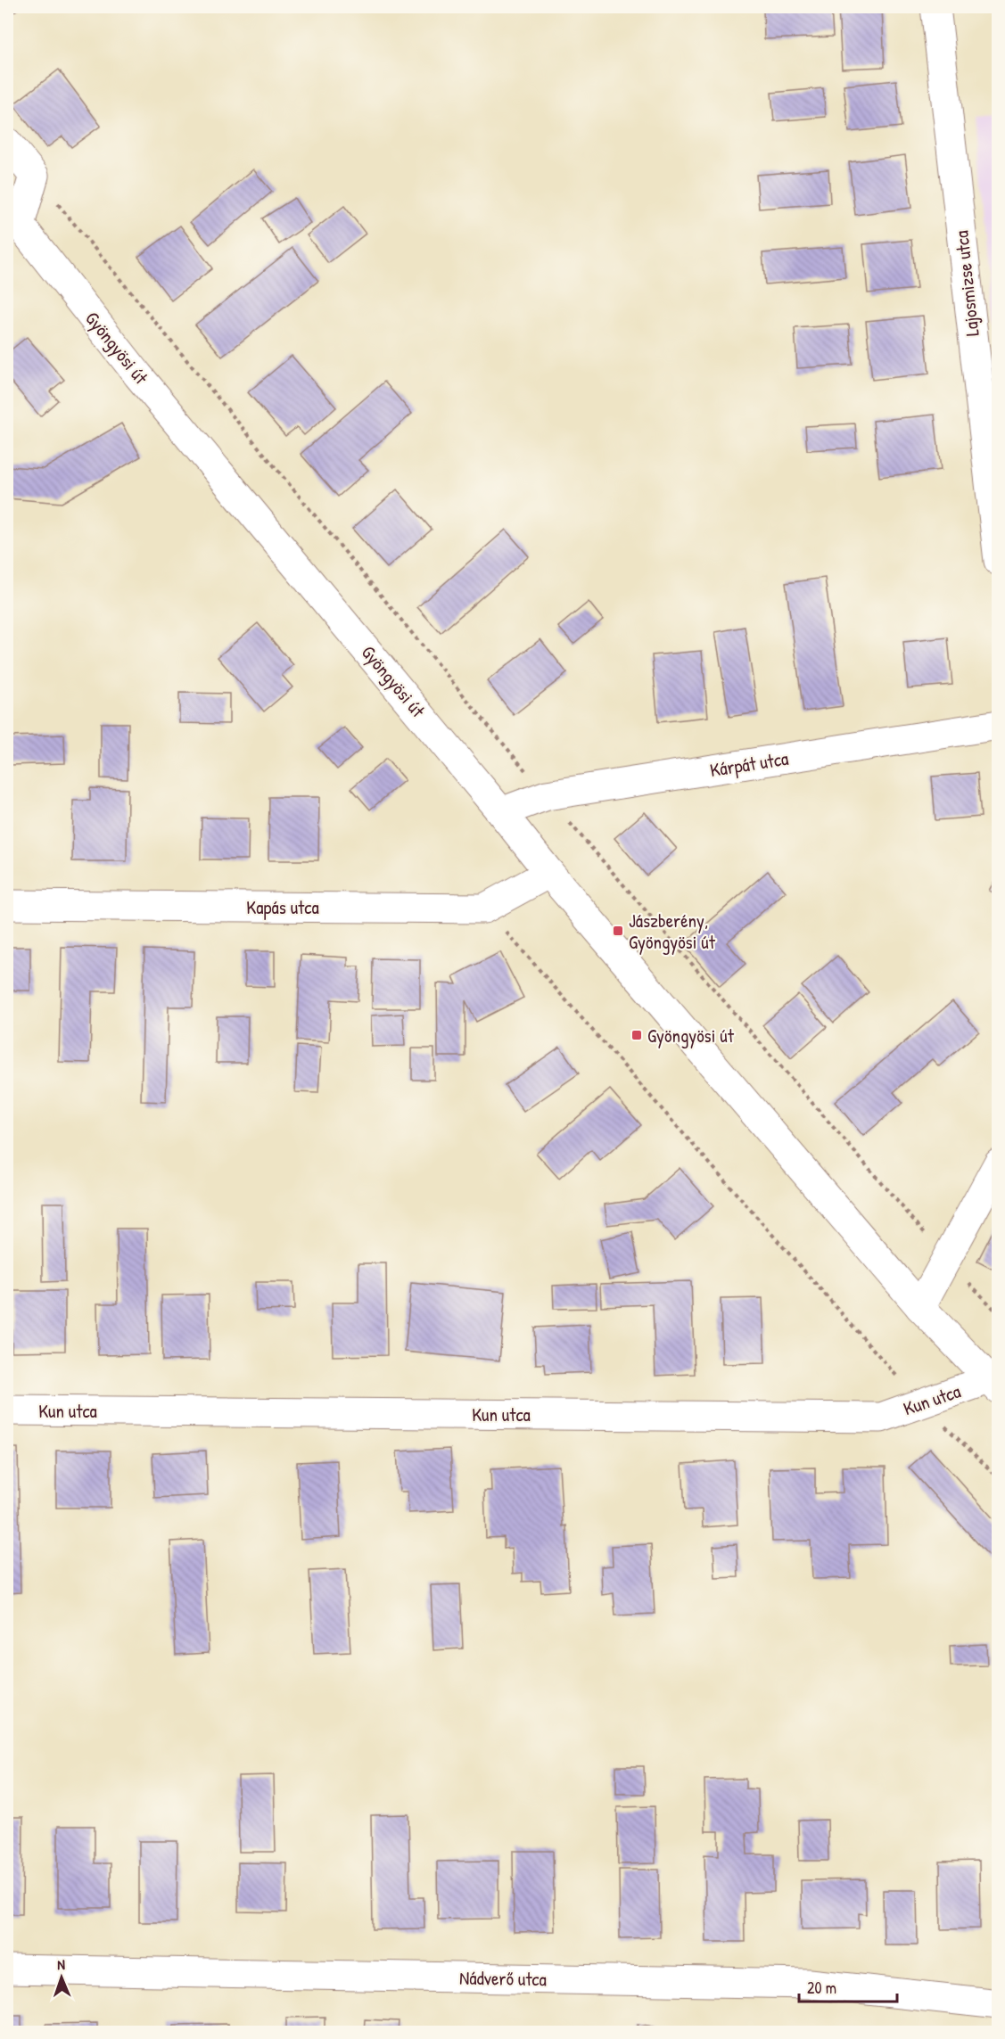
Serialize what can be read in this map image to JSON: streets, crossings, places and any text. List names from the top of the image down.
{
  "streets": {
    "street": [
      "Lajosmizse utca",
      "Gyöngyösi út",
      "Kárpát utca",
      "Kapás utca",
      "Kun utca",
      "Nádverő utca"
    ]
  },
  "crossings": [
    ["Gyöngyösi út", "Kárpát utca"],
    ["Gyöngyösi út", "Kapás utca"],
    ["Gyöngyösi út", "Kun utca"]
  ],
  "places": {
    "transit": ["Jászberény, Gyöngyösi út", "Gyöngyösi út"]
  },
  "scale_bar": "20 m",
  "north": "top"
}
